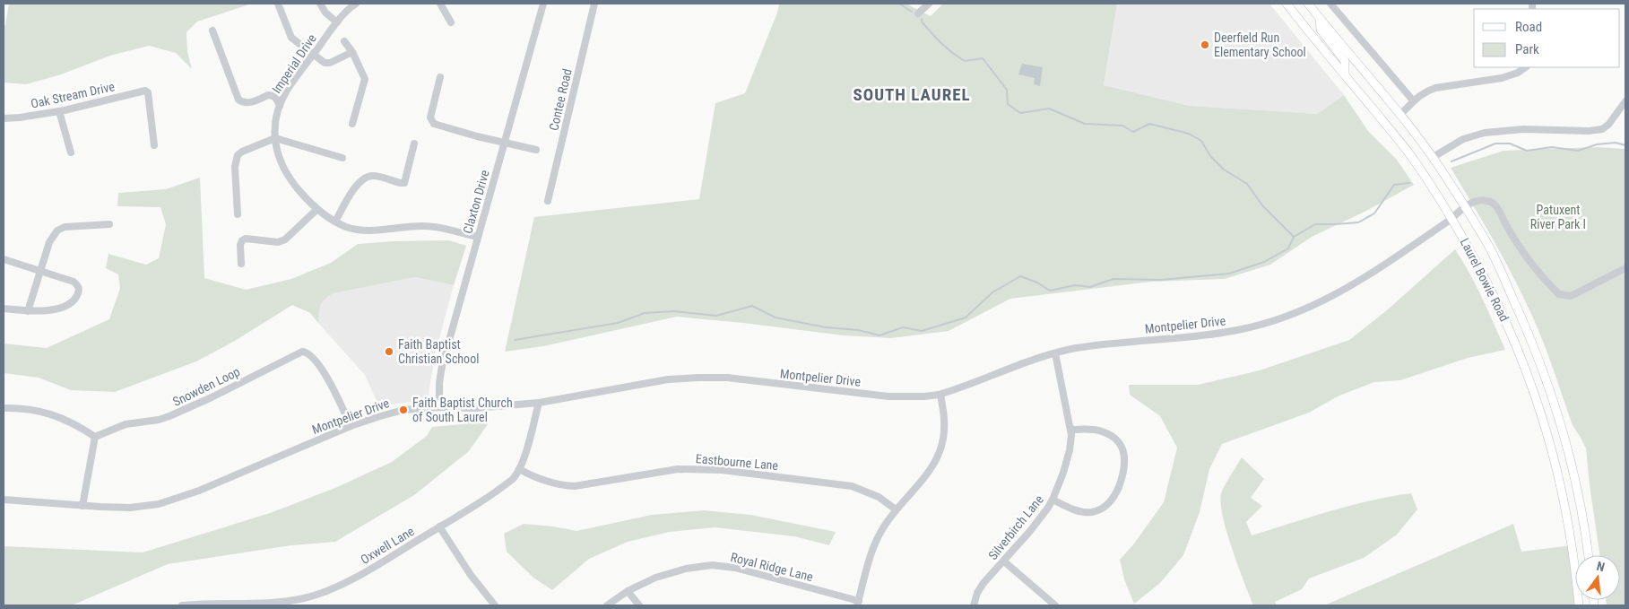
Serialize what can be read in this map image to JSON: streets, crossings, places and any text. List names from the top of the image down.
{
  "streets": {
    "main road": ["Laurel Bowie Road"],
    "street": [
      "Imperial Drive",
      "Oak Stream Drive",
      "Contee Road",
      "Claxton Drive",
      "Montpelier Drive",
      "Snowden Loop",
      "Eastbourne Lane",
      "Silverbirch Lane",
      "Oxwell Lane",
      "Royal Ridge Lane"
    ]
  },
  "crossings": [
    ["Imperial Drive", "Claxton Drive"],
    ["Claxton Drive", "Montpelier Drive"],
    ["Laurel Bowie Road", "Montpelier Drive"],
    ["Montpelier Drive", "Snowden Loop"],
    ["Montpelier Drive", "Silverbirch Lane"],
    ["Montpelier Drive", "Oxwell Lane"],
    ["Eastbourne Lane", "Oxwell Lane"]
  ],
  "districts": ["SOUTH LAUREL"],
  "parks": ["Patuxent River Park I"],
  "places": ["Deerfield Run Elementary School", "Faith Baptist Christian School", "Faith Baptist Church of South Laurel"],
  "legend": ["Road", "Park"],
  "north": "top"
}
